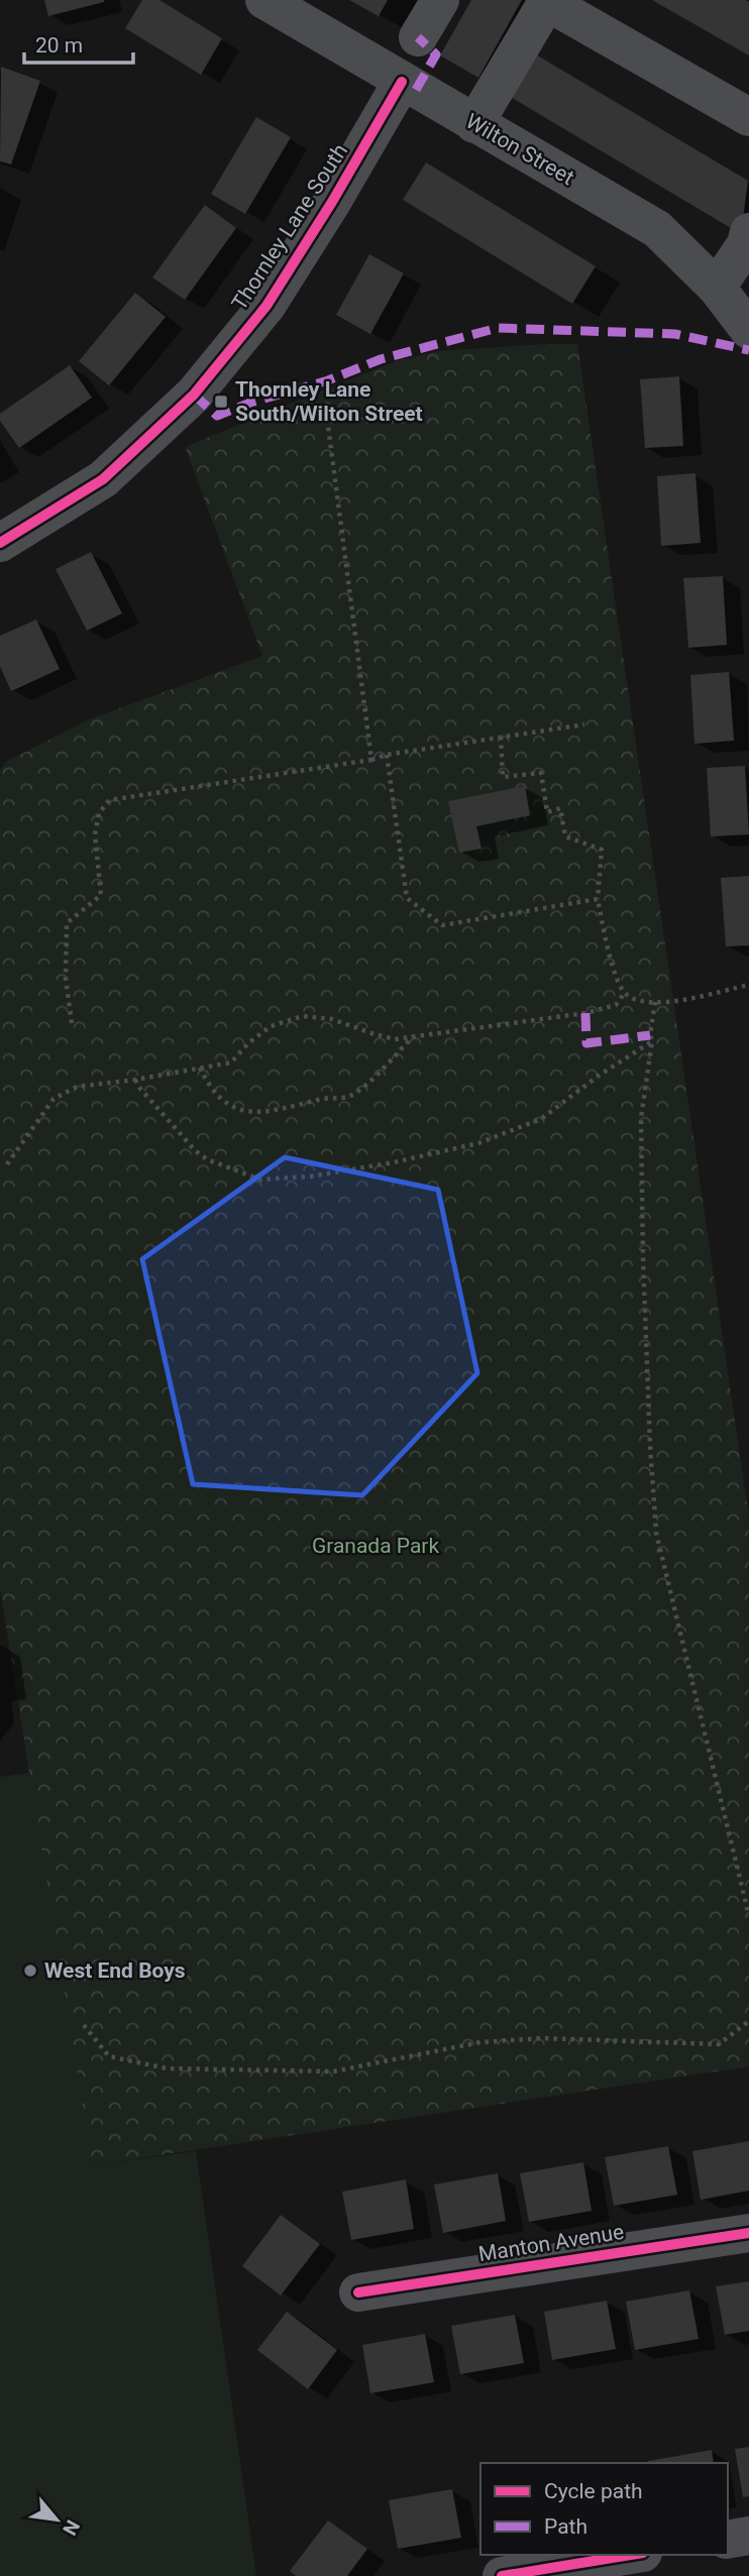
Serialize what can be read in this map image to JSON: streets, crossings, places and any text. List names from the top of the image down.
{
  "streets": {
    "street": ["Wilton Street", "Thornley Lane South", "Manton Avenue"]
  },
  "crossings": [
    ["Wilton Street", "Thornley Lane South"]
  ],
  "parks": ["Granada Park"],
  "places": {
    "transit": ["Thornley Lane South/Wilton Street"],
    "other": ["West End Boys"]
  },
  "legend": ["Cycle path", "Path"],
  "scale_bar": "20 m",
  "north": "bottom right"
}
